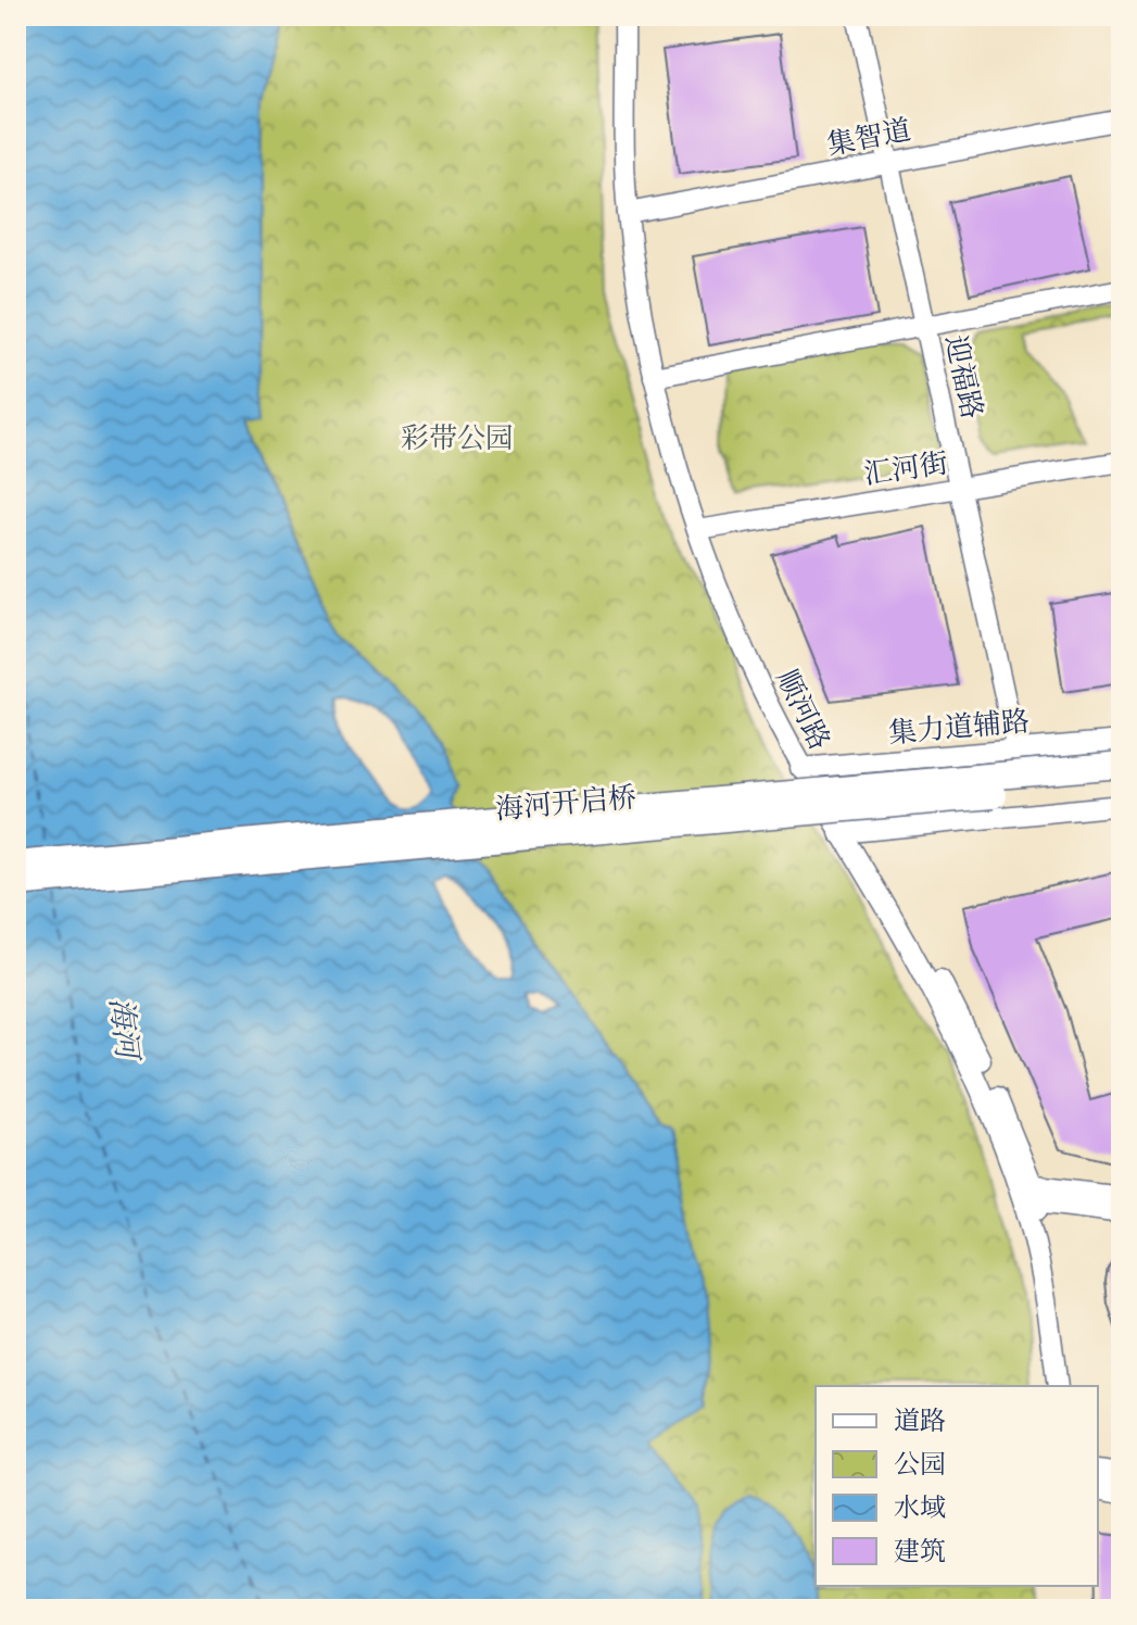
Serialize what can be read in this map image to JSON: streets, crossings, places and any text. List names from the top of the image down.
{
  "streets": {
    "main road": ["海河开启桥"],
    "street": [
      "集智道",
      "迎福路",
      "汇河街",
      "顺河路",
      "集力道辅路"
    ]
  },
  "crossings": [
    ["集智道", "迎福路"],
    ["集智道", "顺河路"],
    ["迎福路", "汇河街"],
    ["迎福路", "集力道辅路"],
    ["汇河街", "顺河路"],
    ["顺河路", "集力道辅路"]
  ],
  "water": ["海河"],
  "parks": ["彩带公园"],
  "legend": [
    "道路",
    "公园",
    "水域",
    "建筑"
  ]
}
